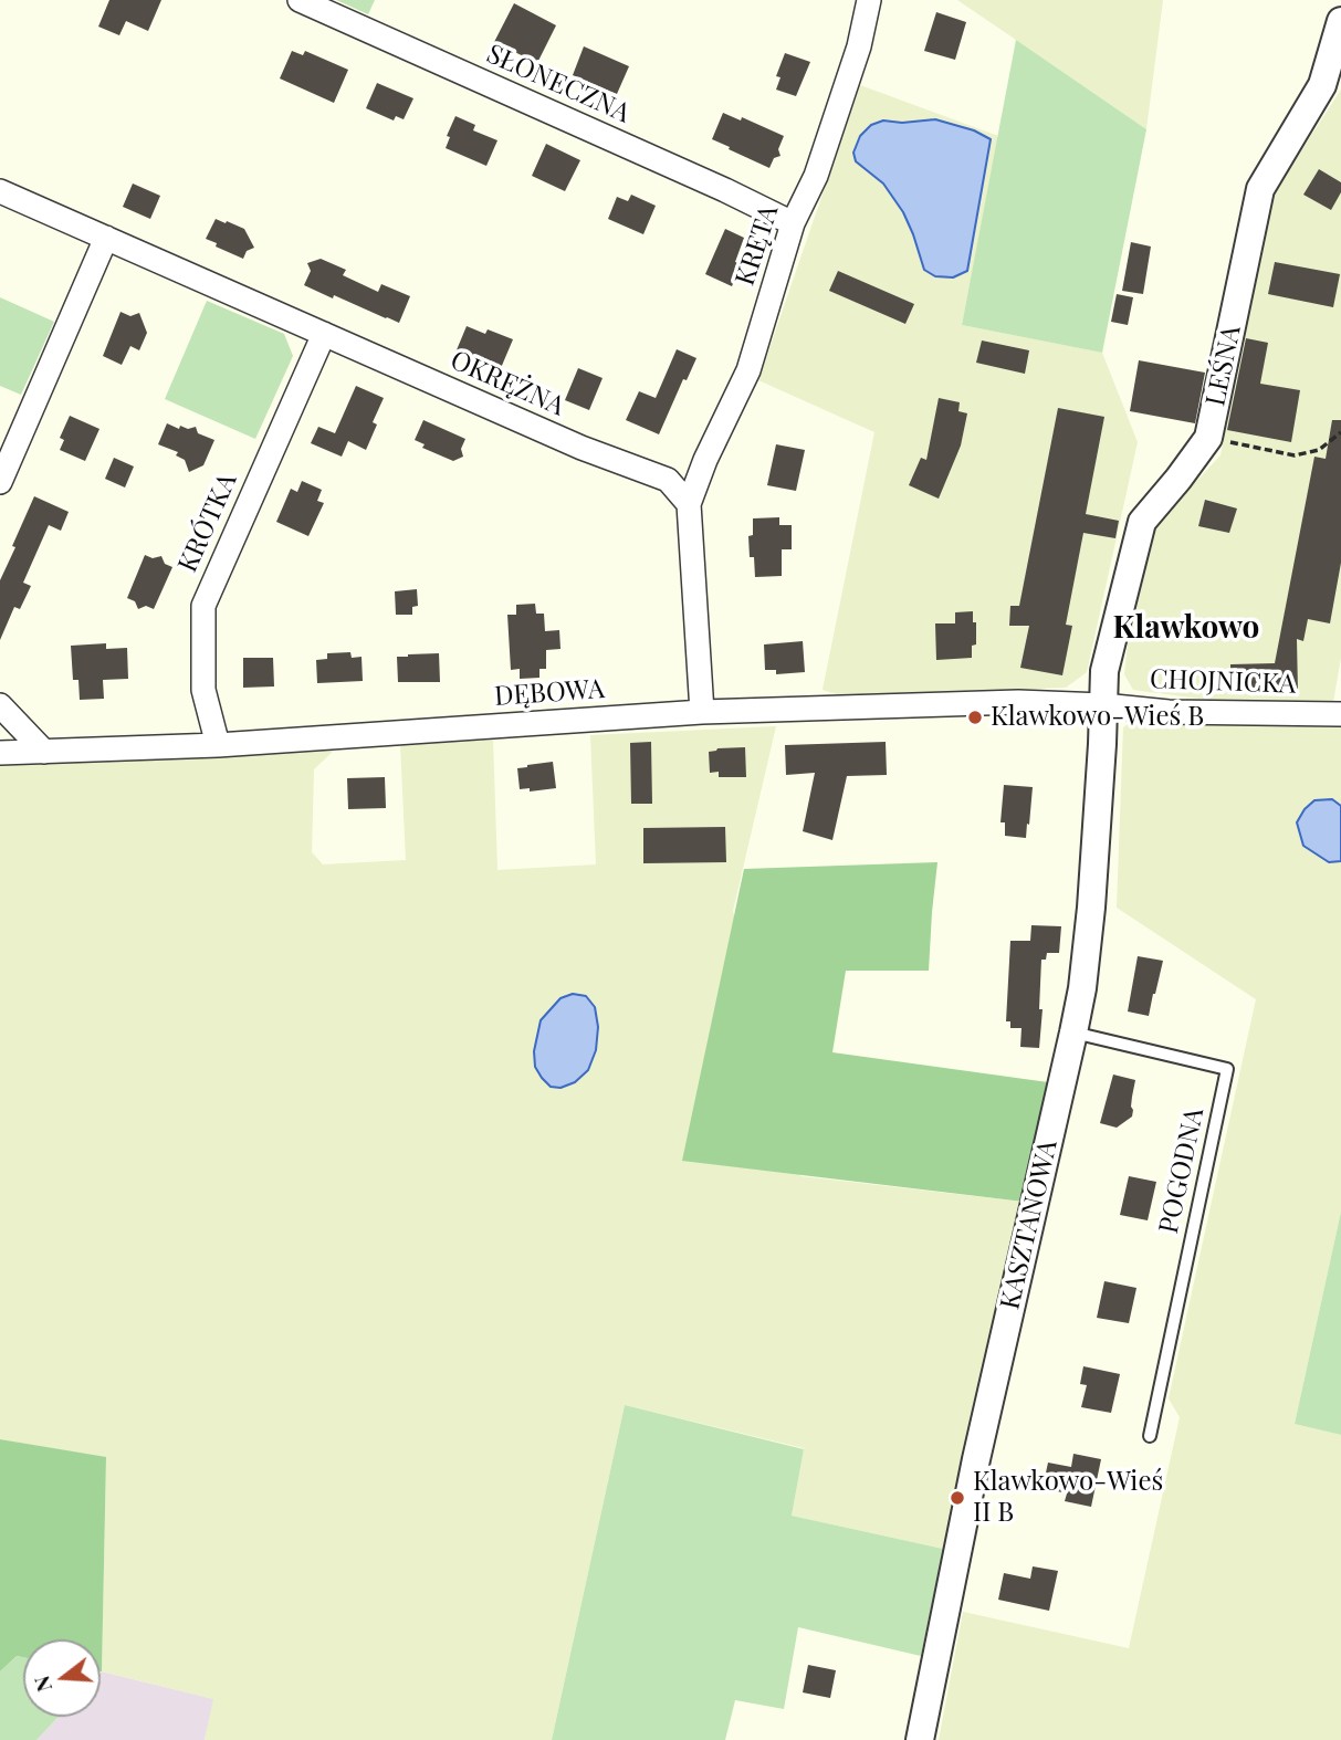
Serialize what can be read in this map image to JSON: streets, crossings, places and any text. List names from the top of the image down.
{
  "streets": {
    "street": [
      "SŁONECZNA",
      "KRĘTA",
      "LEŚNA",
      "OKRĘŻNA",
      "KRÓTKA",
      "CHOJNICKA",
      "DĘBOWA",
      "KASZTANOWA"
    ],
    "lane": ["POGODNA"]
  },
  "crossings": [
    ["SŁONECZNA", "KRĘTA"],
    ["KRĘTA", "OKRĘŻNA"],
    ["LEŚNA", "CHOJNICKA"],
    ["LEŚNA", "DĘBOWA"],
    ["LEŚNA", "KASZTANOWA"],
    ["OKRĘŻNA", "KRÓTKA"],
    ["KRÓTKA", "DĘBOWA"],
    ["CHOJNICKA", "DĘBOWA"],
    ["CHOJNICKA", "KASZTANOWA"],
    ["DĘBOWA", "KASZTANOWA"],
    ["POGODNA", "KASZTANOWA"]
  ],
  "districts": ["Klawkowo"],
  "places": ["Klawkowo-Wieś B", "Klawkowo-Wieś II B"],
  "north": "left"
}
